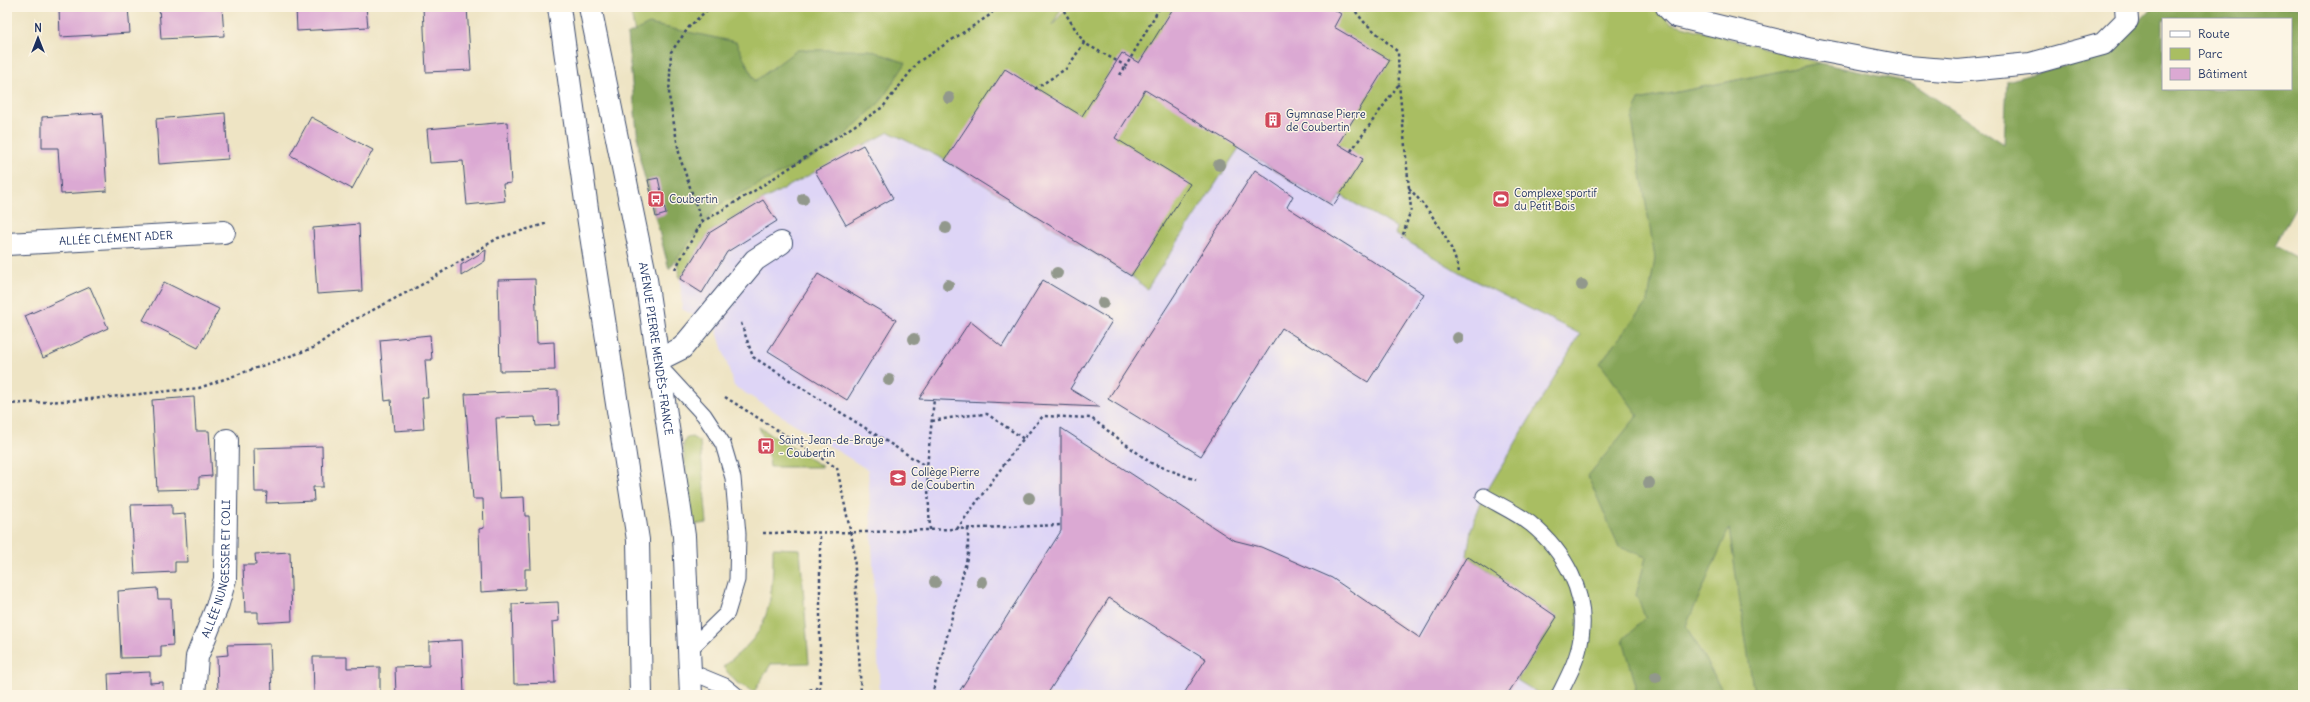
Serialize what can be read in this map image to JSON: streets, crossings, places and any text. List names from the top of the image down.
{
  "streets": {
    "street": ["ALLÉE CLÉMENT ADER", "AVENUE PIERRE MENDÈS-FRANCE", "ALLÉE NUNGESSER ET COLI"]
  },
  "places": {
    "building": ["Gymnase Pierre de Coubertin"],
    "bus stop": ["Coubertin", "Saint-Jean-de-Braye - Coubertin"],
    "sports": ["Complexe sportif du Petit Bois"],
    "school or university": ["Collège Pierre de Coubertin"]
  },
  "legend": ["Route", "Parc", "Bâtiment"],
  "north": "top"
}
